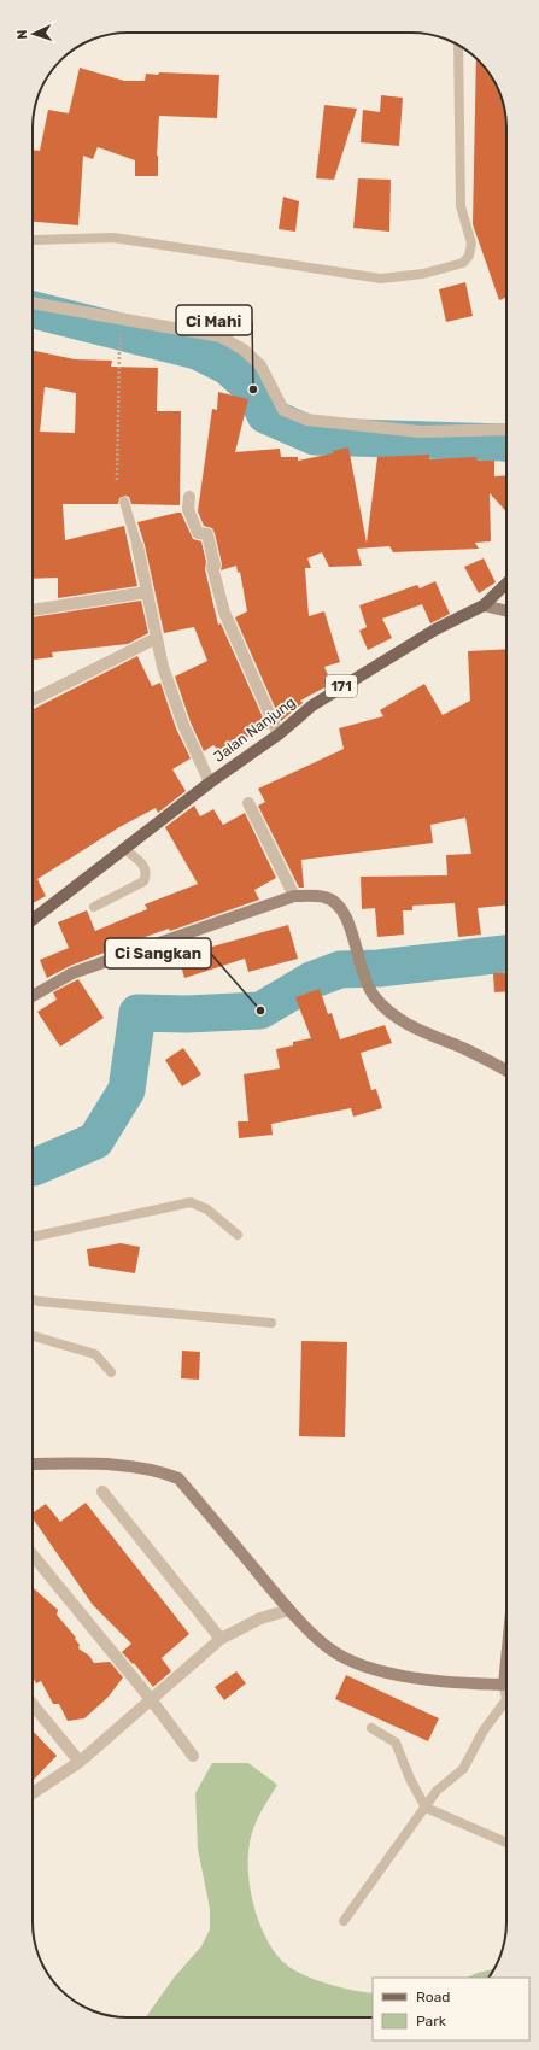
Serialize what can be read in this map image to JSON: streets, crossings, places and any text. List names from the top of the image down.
{
  "streets": {
    "main road": ["171", "Jalan Nanjung"]
  },
  "places": ["Ci Mahi", "Ci Sangkan"],
  "legend": ["Road", "Park"],
  "north": "left"
}
